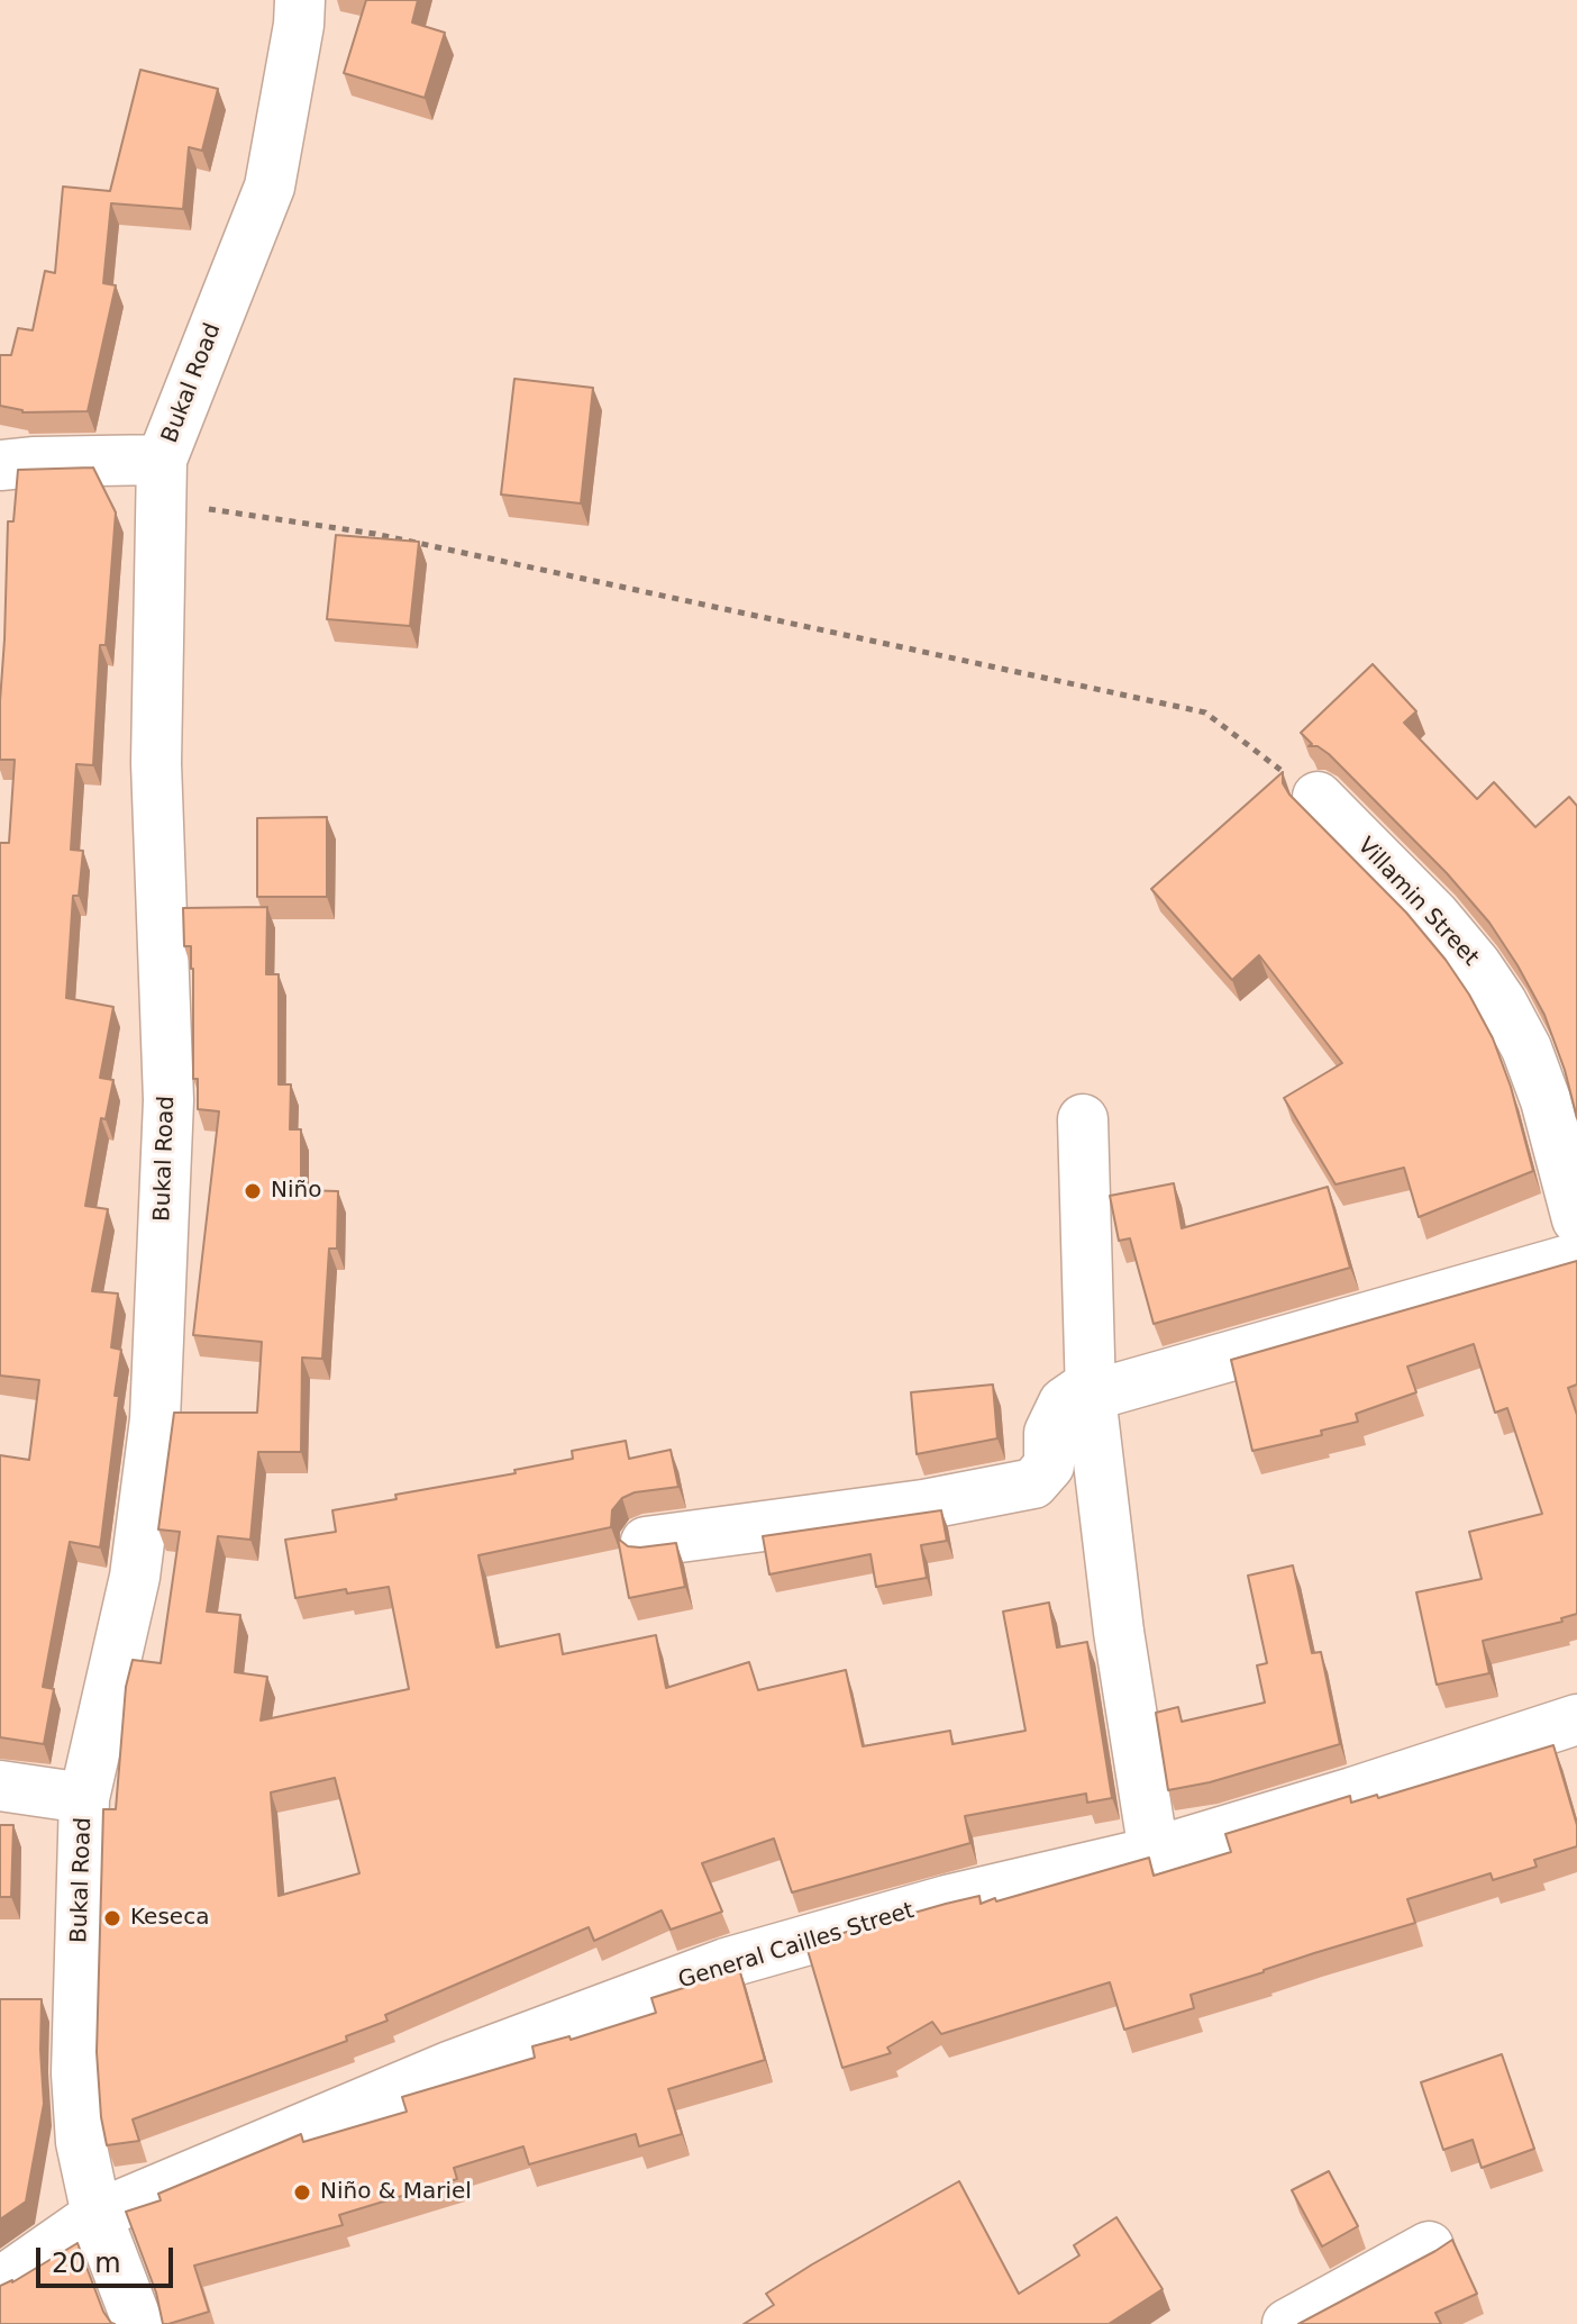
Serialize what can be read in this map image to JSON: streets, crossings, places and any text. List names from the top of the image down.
{
  "streets": {
    "street": ["Bukal Road", "Villamin Street", "General Cailles Street"]
  },
  "crossings": [
    ["Bukal Road", "General Cailles Street"]
  ],
  "places": ["Niño", "Keseca", "Niño & Mariel"],
  "scale_bar": "20 m"
}
